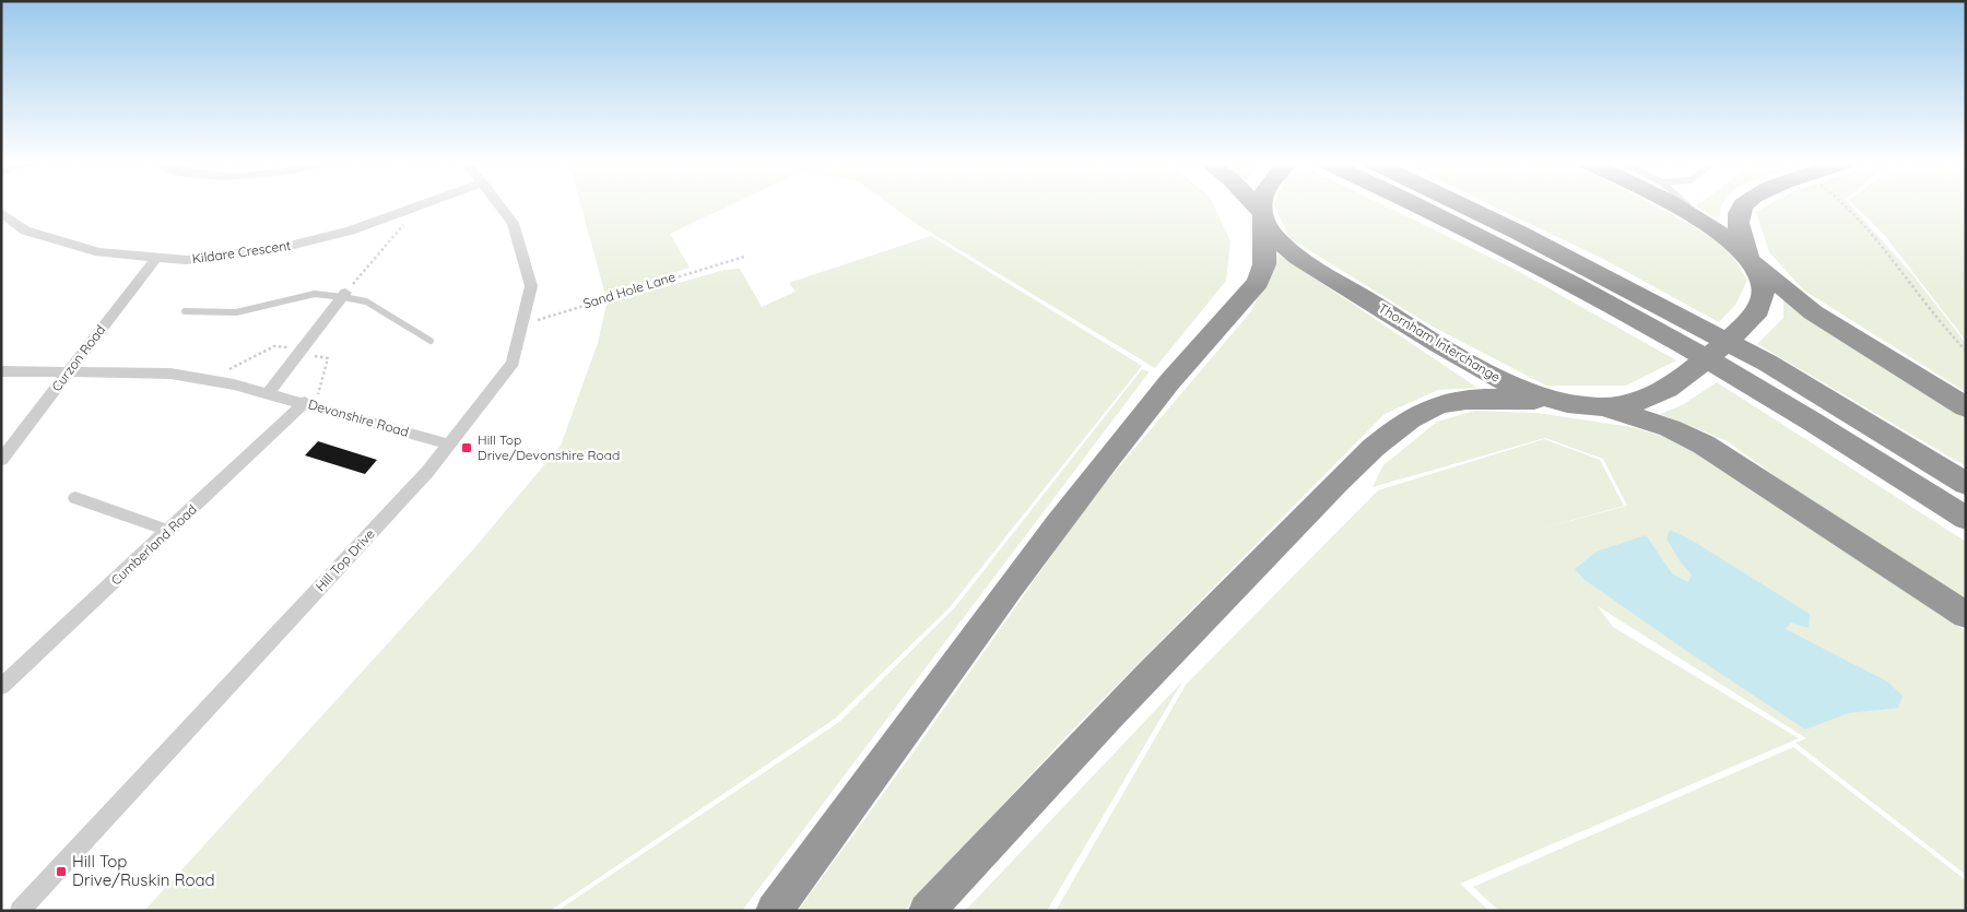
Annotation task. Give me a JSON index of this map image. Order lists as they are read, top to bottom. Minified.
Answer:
{"streets":{"highway":["Thornham Interchange"],"street":["Kildare Crescent","Curzon Road","Devonshire Road","Cumberland Road","Hill Top Drive"],"path":["Sand Hole Lane"]},"crossings":[["Kildare Crescent","Curzon Road"],["Sand Hole Lane","Hill Top Drive"],["Curzon Road","Devonshire Road"],["Devonshire Road","Cumberland Road"],["Devonshire Road","Hill Top Drive"]],"places":{"transit":["Hill Top Drive/Devonshire Road","Hill Top Drive/Ruskin Road"]}}
